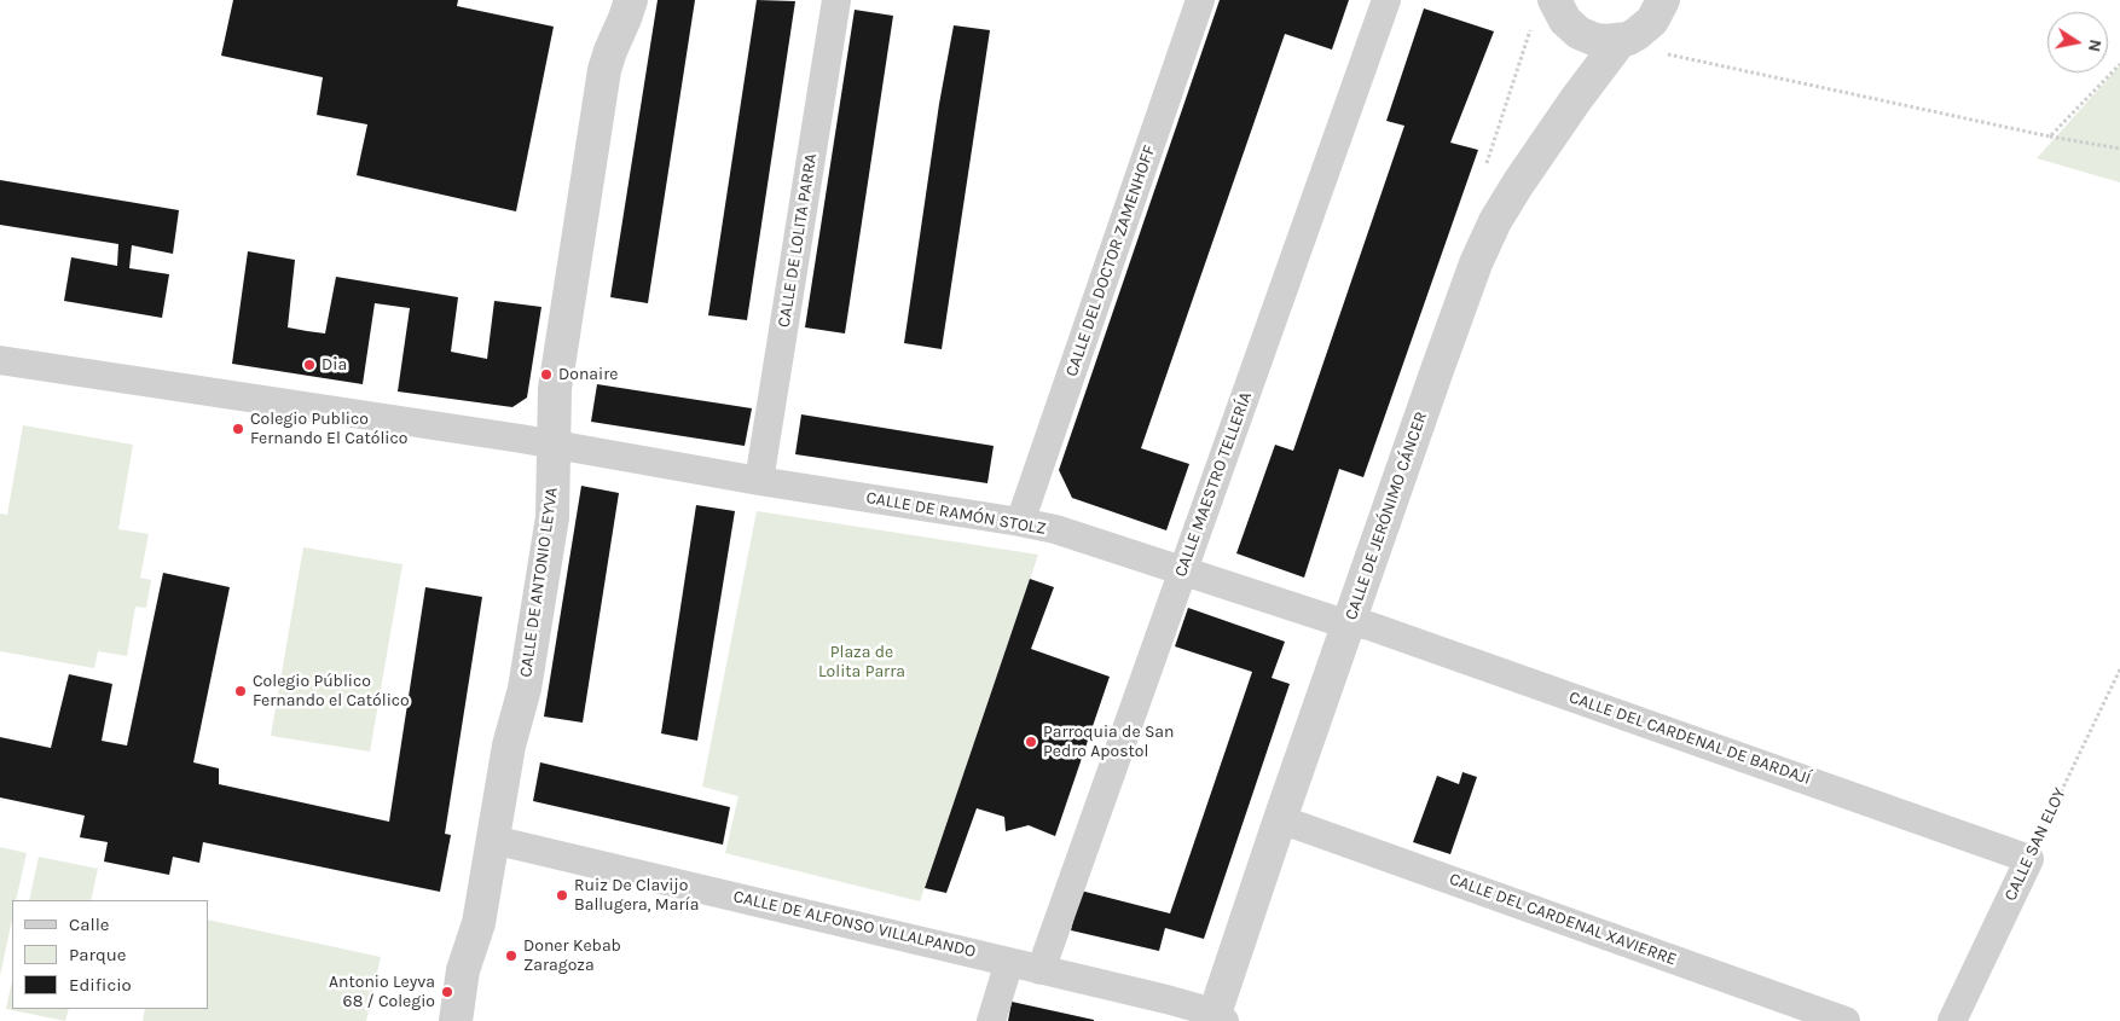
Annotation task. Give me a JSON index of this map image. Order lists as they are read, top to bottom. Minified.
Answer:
{"streets":{"street":["CALLE DE LOLITA PARRA","CALLE DEL DOCTOR ZAMENHOFF","CALLE MAESTRO TELLERÍA","CALLE DE RAMÓN STOLZ","CALLE DE JERÓNIMO CÁNCER","CALLE DE ANTONIO LEYVA","CALLE DEL CARDENAL DE BARDAJÍ","CALLE SAN ELOY","CALLE DEL CARDENAL XAVIERRE","CALLE DE ALFONSO VILLALPANDO"]},"crossings":[["CALLE DE LOLITA PARRA","CALLE DE RAMÓN STOLZ"],["CALLE DEL DOCTOR ZAMENHOFF","CALLE DE RAMÓN STOLZ"],["CALLE MAESTRO TELLERÍA","CALLE DE RAMÓN STOLZ"],["CALLE MAESTRO TELLERÍA","CALLE DE ALFONSO VILLALPANDO"],["CALLE DE RAMÓN STOLZ","CALLE DE JERÓNIMO CÁNCER"],["CALLE DE RAMÓN STOLZ","CALLE DE ANTONIO LEYVA"],["CALLE DE RAMÓN STOLZ","CALLE DEL CARDENAL DE BARDAJÍ"],["CALLE DE JERÓNIMO CÁNCER","CALLE DEL CARDENAL DE BARDAJÍ"],["CALLE DE JERÓNIMO CÁNCER","CALLE DEL CARDENAL XAVIERRE"],["CALLE DE JERÓNIMO CÁNCER","CALLE DE ALFONSO VILLALPANDO"],["CALLE DE ANTONIO LEYVA","CALLE DE ALFONSO VILLALPANDO"],["CALLE DEL CARDENAL DE BARDAJÍ","CALLE SAN ELOY"]],"parks":["Plaza de Lolita Parra"],"places":["Dia","Donaire","Colegio Publico Fernando El Católico","Colegio Público Fernando el Católico","Parroquia de San Pedro Apostol","Ruiz De Clavijo Ballugera, María","Doner Kebab Zaragoza","Antonio Leyva 68 / Colegio"],"legend":["Calle","Parque","Edificio"],"north":"right"}
